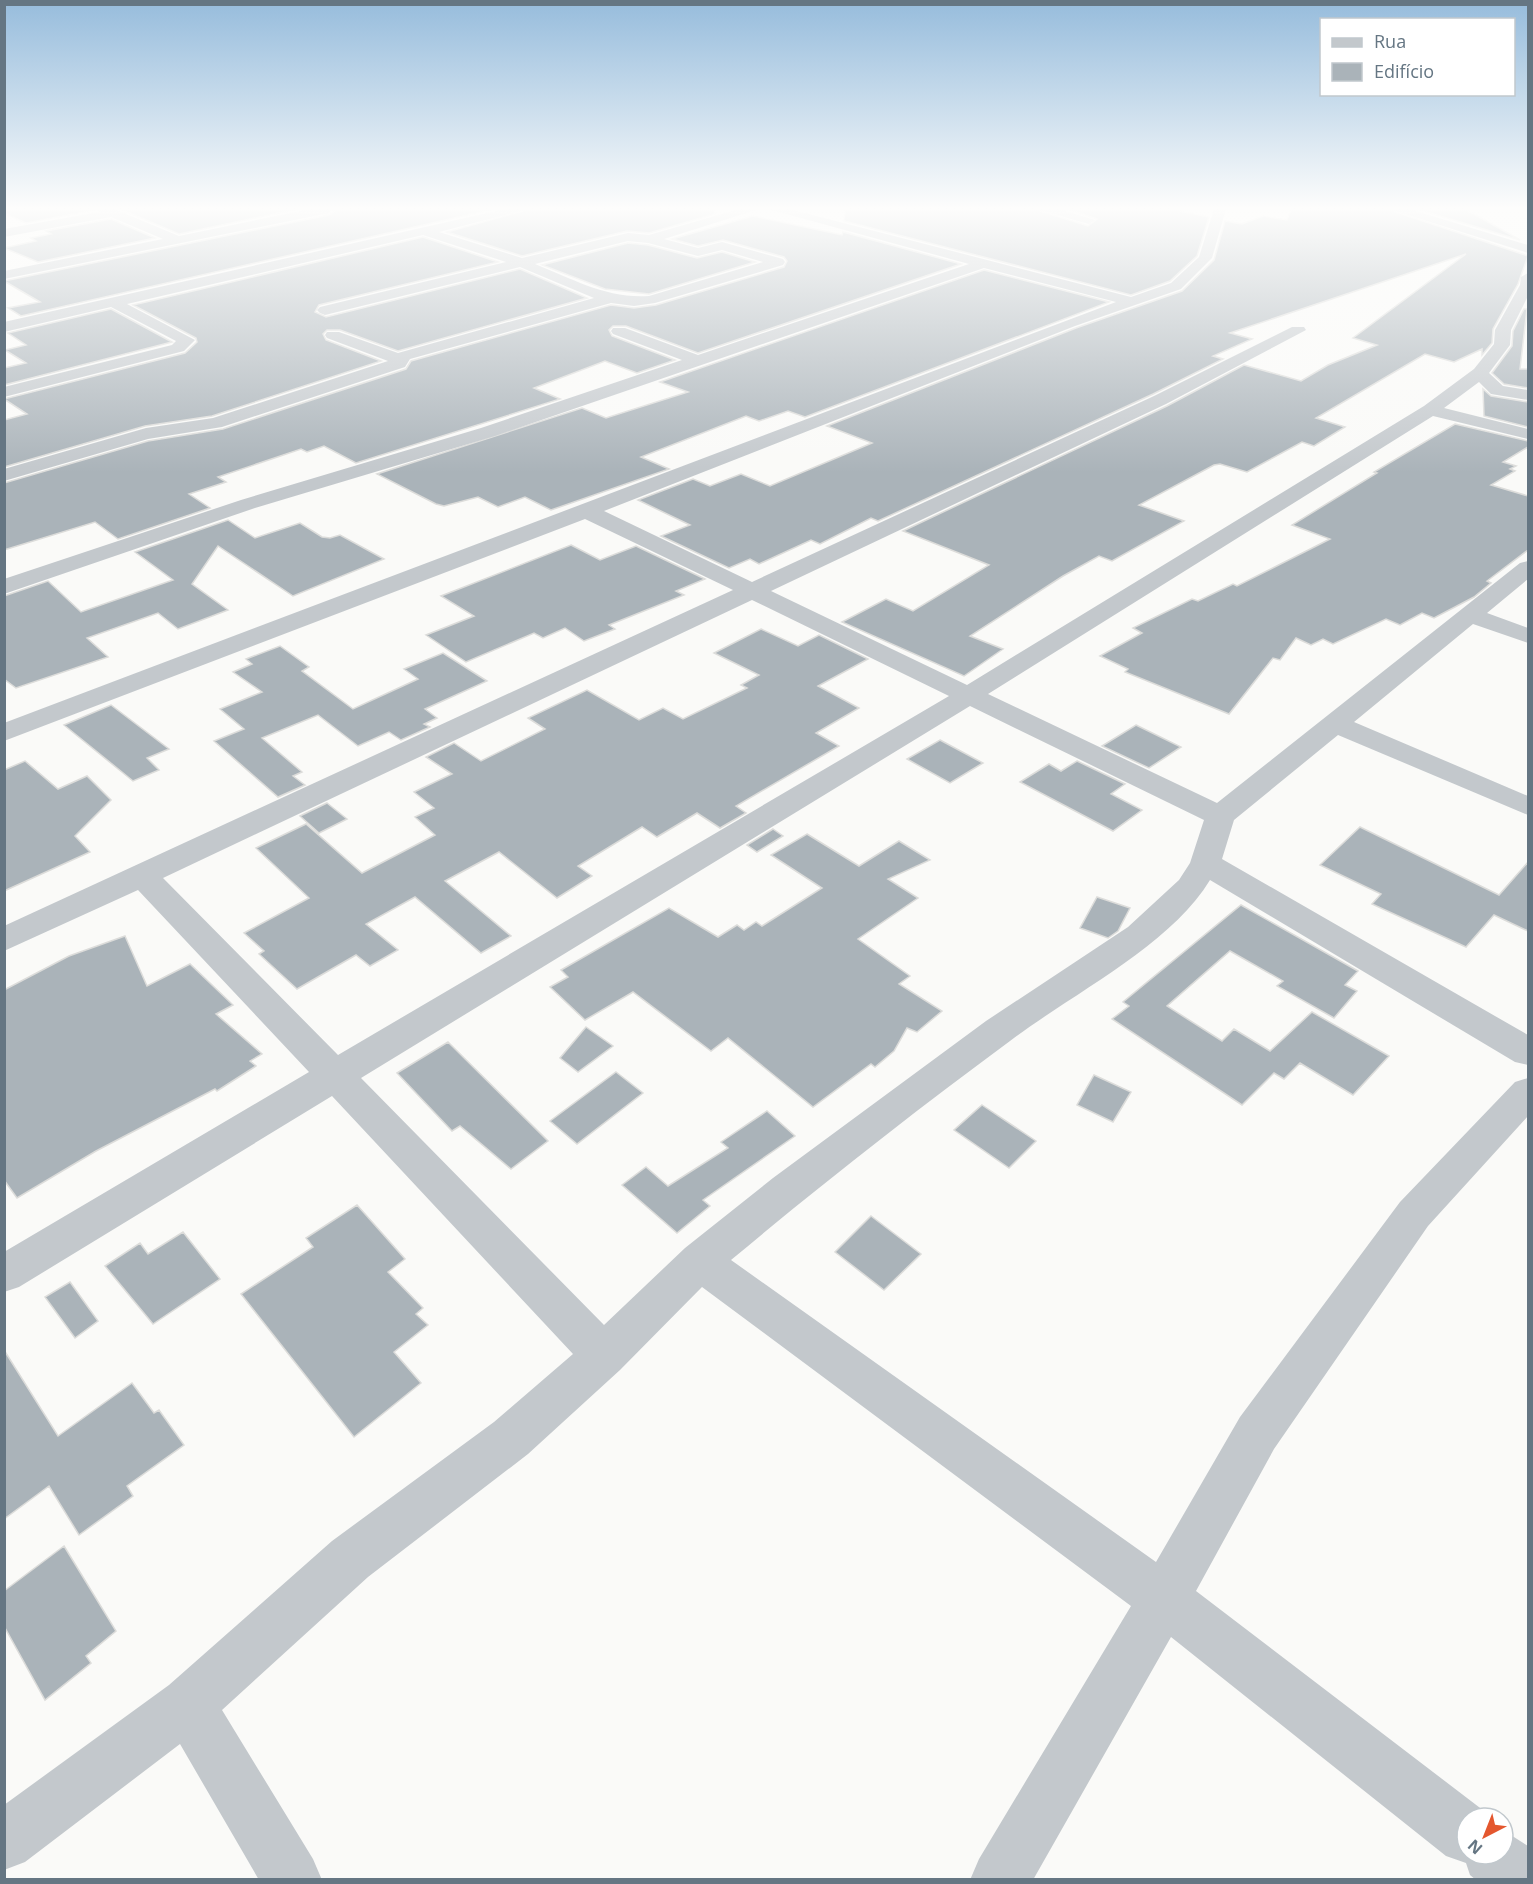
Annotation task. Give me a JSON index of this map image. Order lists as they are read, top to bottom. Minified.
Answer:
{"legend":["Rua","Edifício"],"north":"bottom left"}
